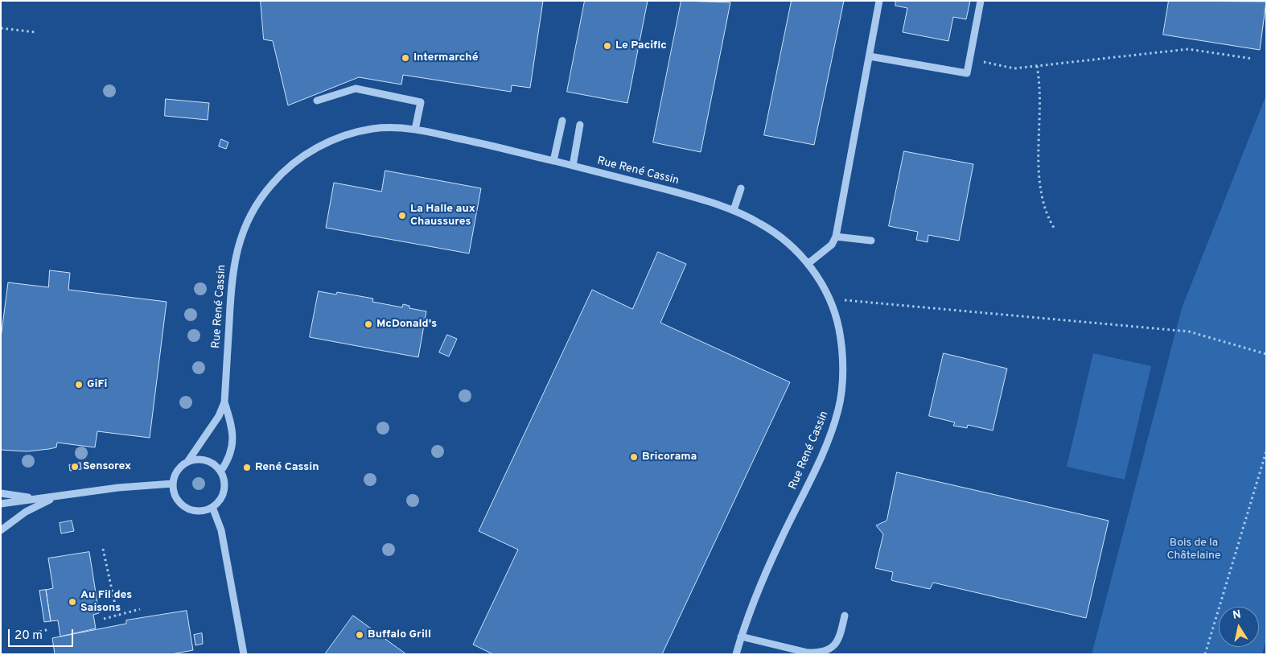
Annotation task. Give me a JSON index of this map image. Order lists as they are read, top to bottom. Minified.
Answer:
{"streets":{"street":["Rue René Cassin"]},"parks":["Bois de la Châtelaine"],"places":["Le Pacific","Intermarché","La Halle aux Chaussures","McDonald's","GiFi","Bricorama","Sensorex","René Cassin","Au Fil des Saisons","Buffalo Grill"],"scale_bar":"20 m","north":"top"}
